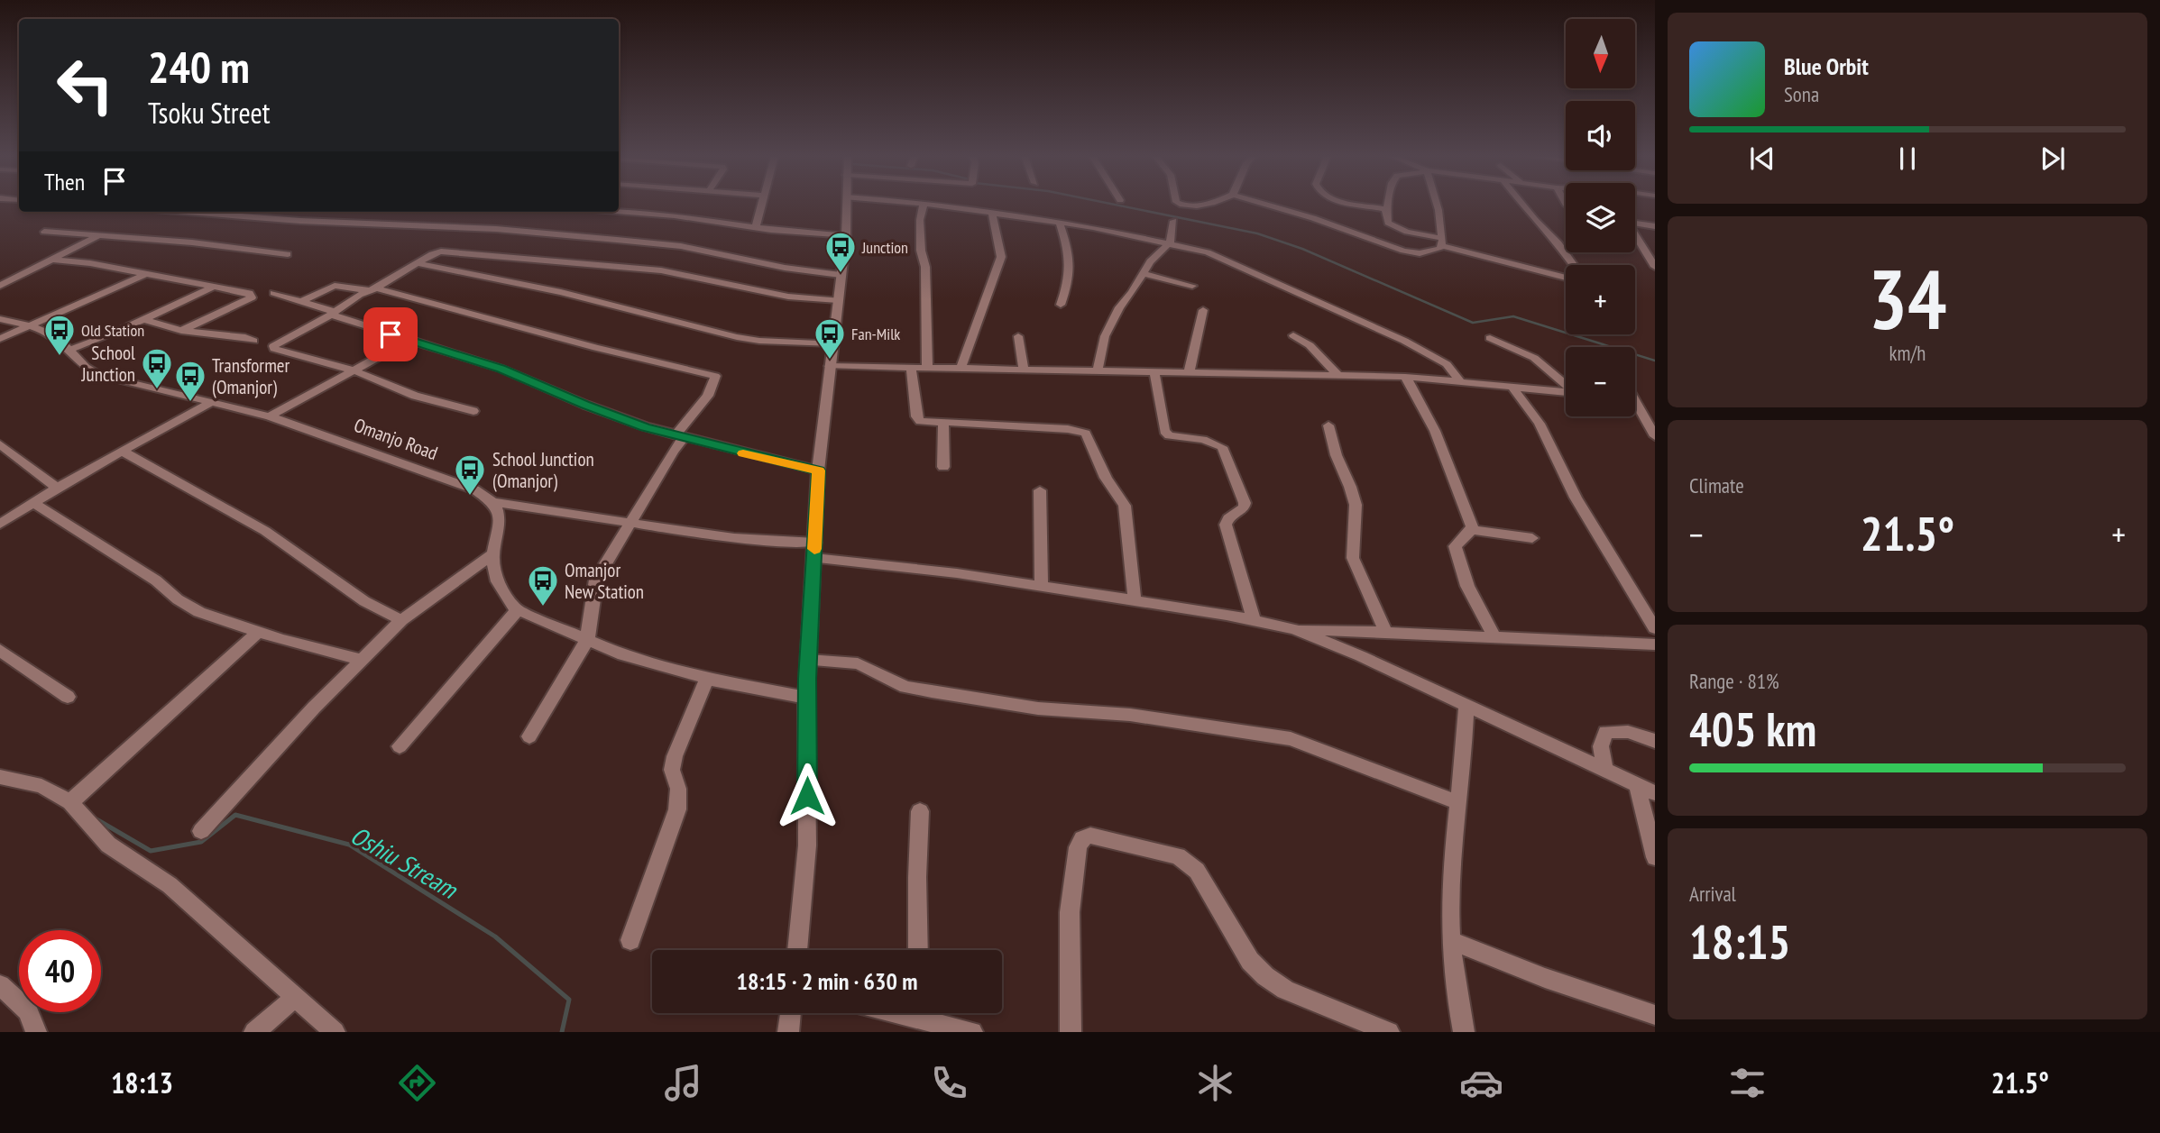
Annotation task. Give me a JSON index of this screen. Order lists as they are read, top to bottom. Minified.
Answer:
{"streets":{"street":["Omanjo Road"]},"water":["Oshiu Stream"],"places":{"bus stop":["Junction","Old Station","Fan-Milk","School Junction","Transformer (Omanjor)","School Junction (Omanjor)","Omanjor New Station"]},"north":"bottom","page":{"map_buttons":["+","−"],"turn":["240 m","Tsoku Street"],"song":["Blue Orbit","Sona"],"then":"Then","tile":[["34","km/h"],"Climate",["Range · 81%","405 km"],["Arrival","18:15"]],"heat":["−","21.5°","+"],"limit":"40","trip":"18:15 · 2 min · 630 m","tabs":["18:13","21.5°"]}}
